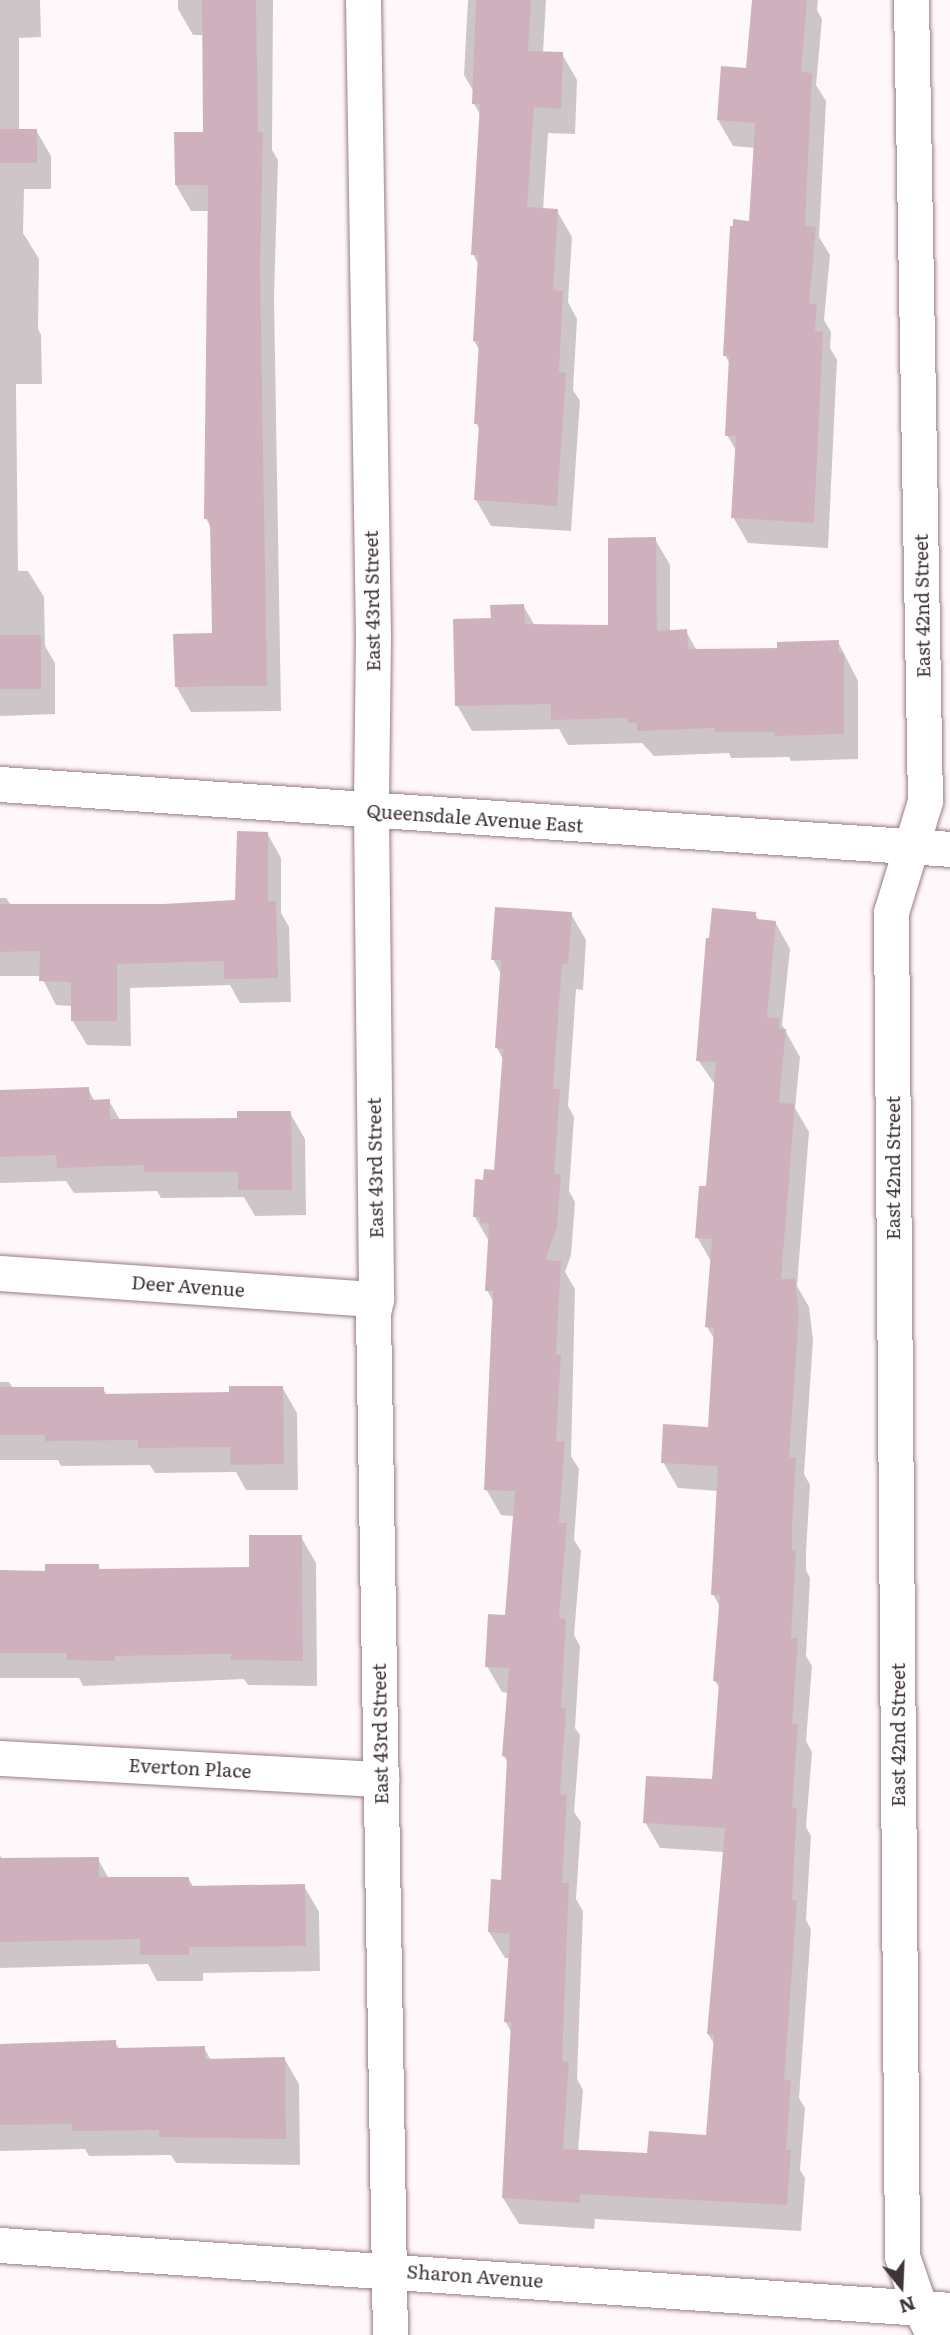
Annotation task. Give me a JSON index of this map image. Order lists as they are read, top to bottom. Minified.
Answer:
{"streets":{"street":["East 43rd Street","East 42nd Street","Queensdale Avenue East","Deer Avenue","Everton Place","Sharon Avenue"]},"crossings":[["East 43rd Street","Queensdale Avenue East"],["East 43rd Street","Deer Avenue"],["East 43rd Street","Everton Place"],["East 43rd Street","Sharon Avenue"],["East 42nd Street","Queensdale Avenue East"],["East 42nd Street","Sharon Avenue"]],"north":"bottom"}
